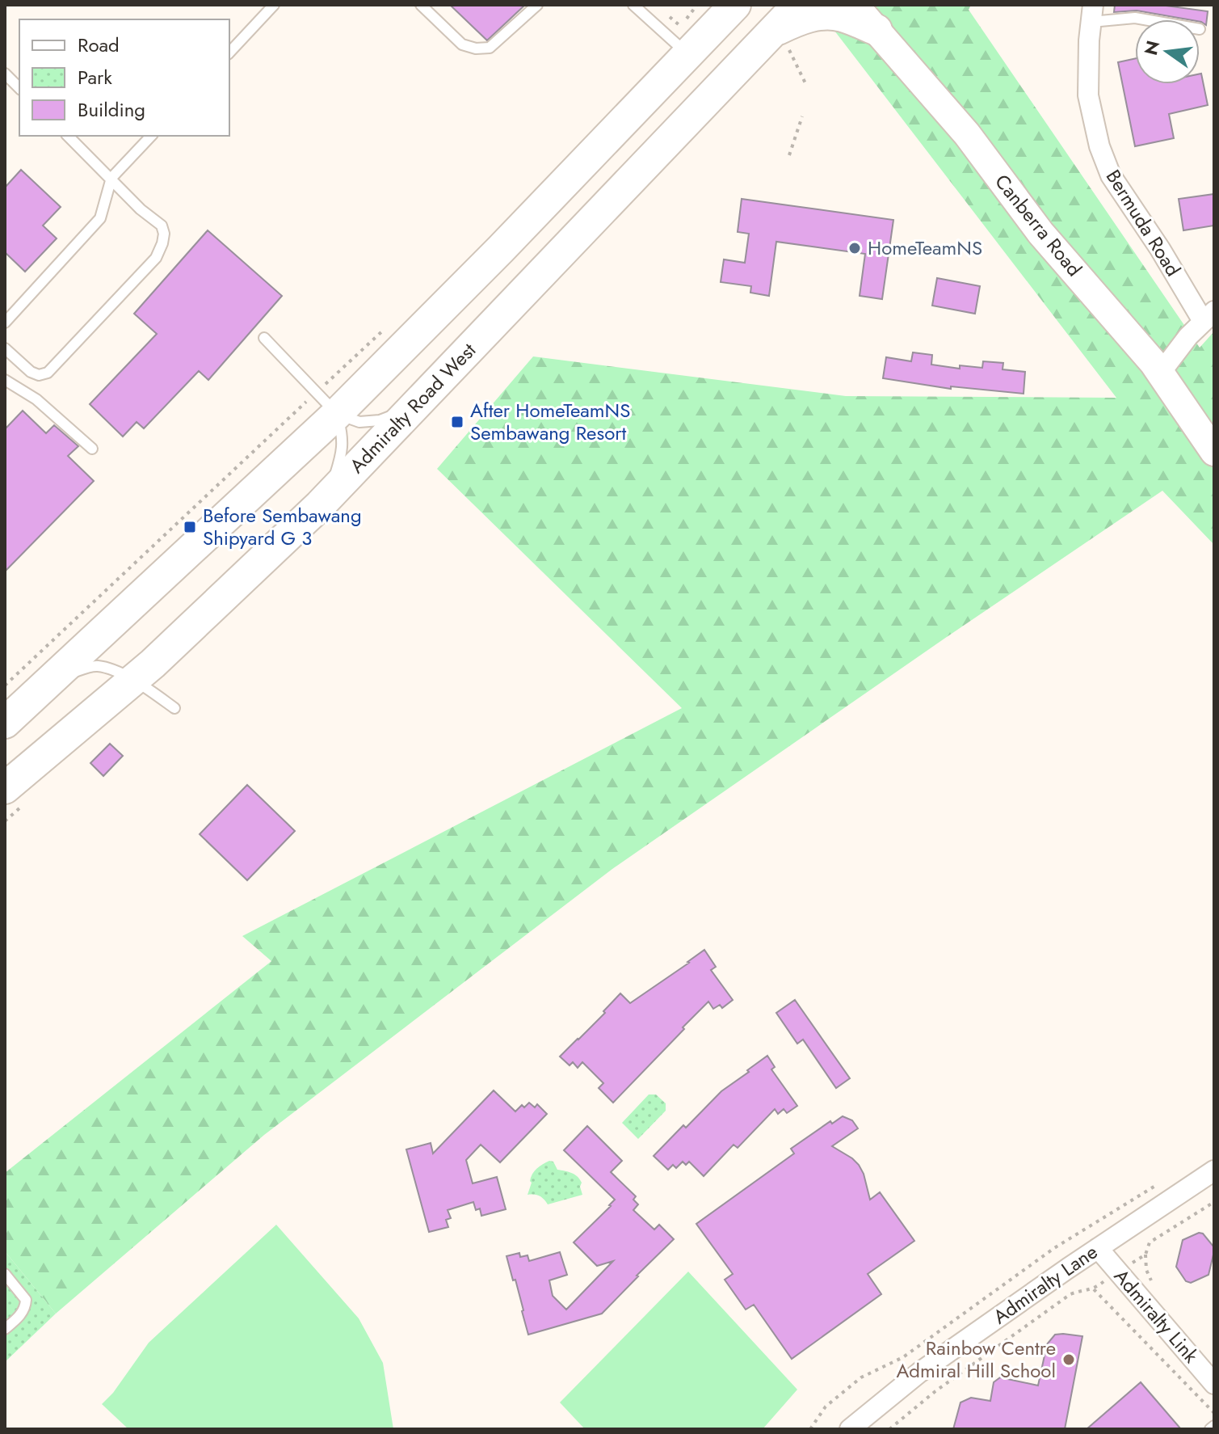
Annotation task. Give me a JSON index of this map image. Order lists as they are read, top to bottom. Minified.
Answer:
{"streets":{"main road":["Canberra Road","Admiralty Road West"],"street":["Bermuda Road","Admiralty Lane","Admiralty Link"]},"crossings":[["Admiralty Lane","Admiralty Link"]],"places":{"other":["HomeTeamNS","Rainbow Centre Admiral Hill School"],"transit":["After HomeTeamNS Sembawang Resort","Before Sembawang Shipyard G 3"]},"legend":["Road","Park","Building"],"north":"left"}
